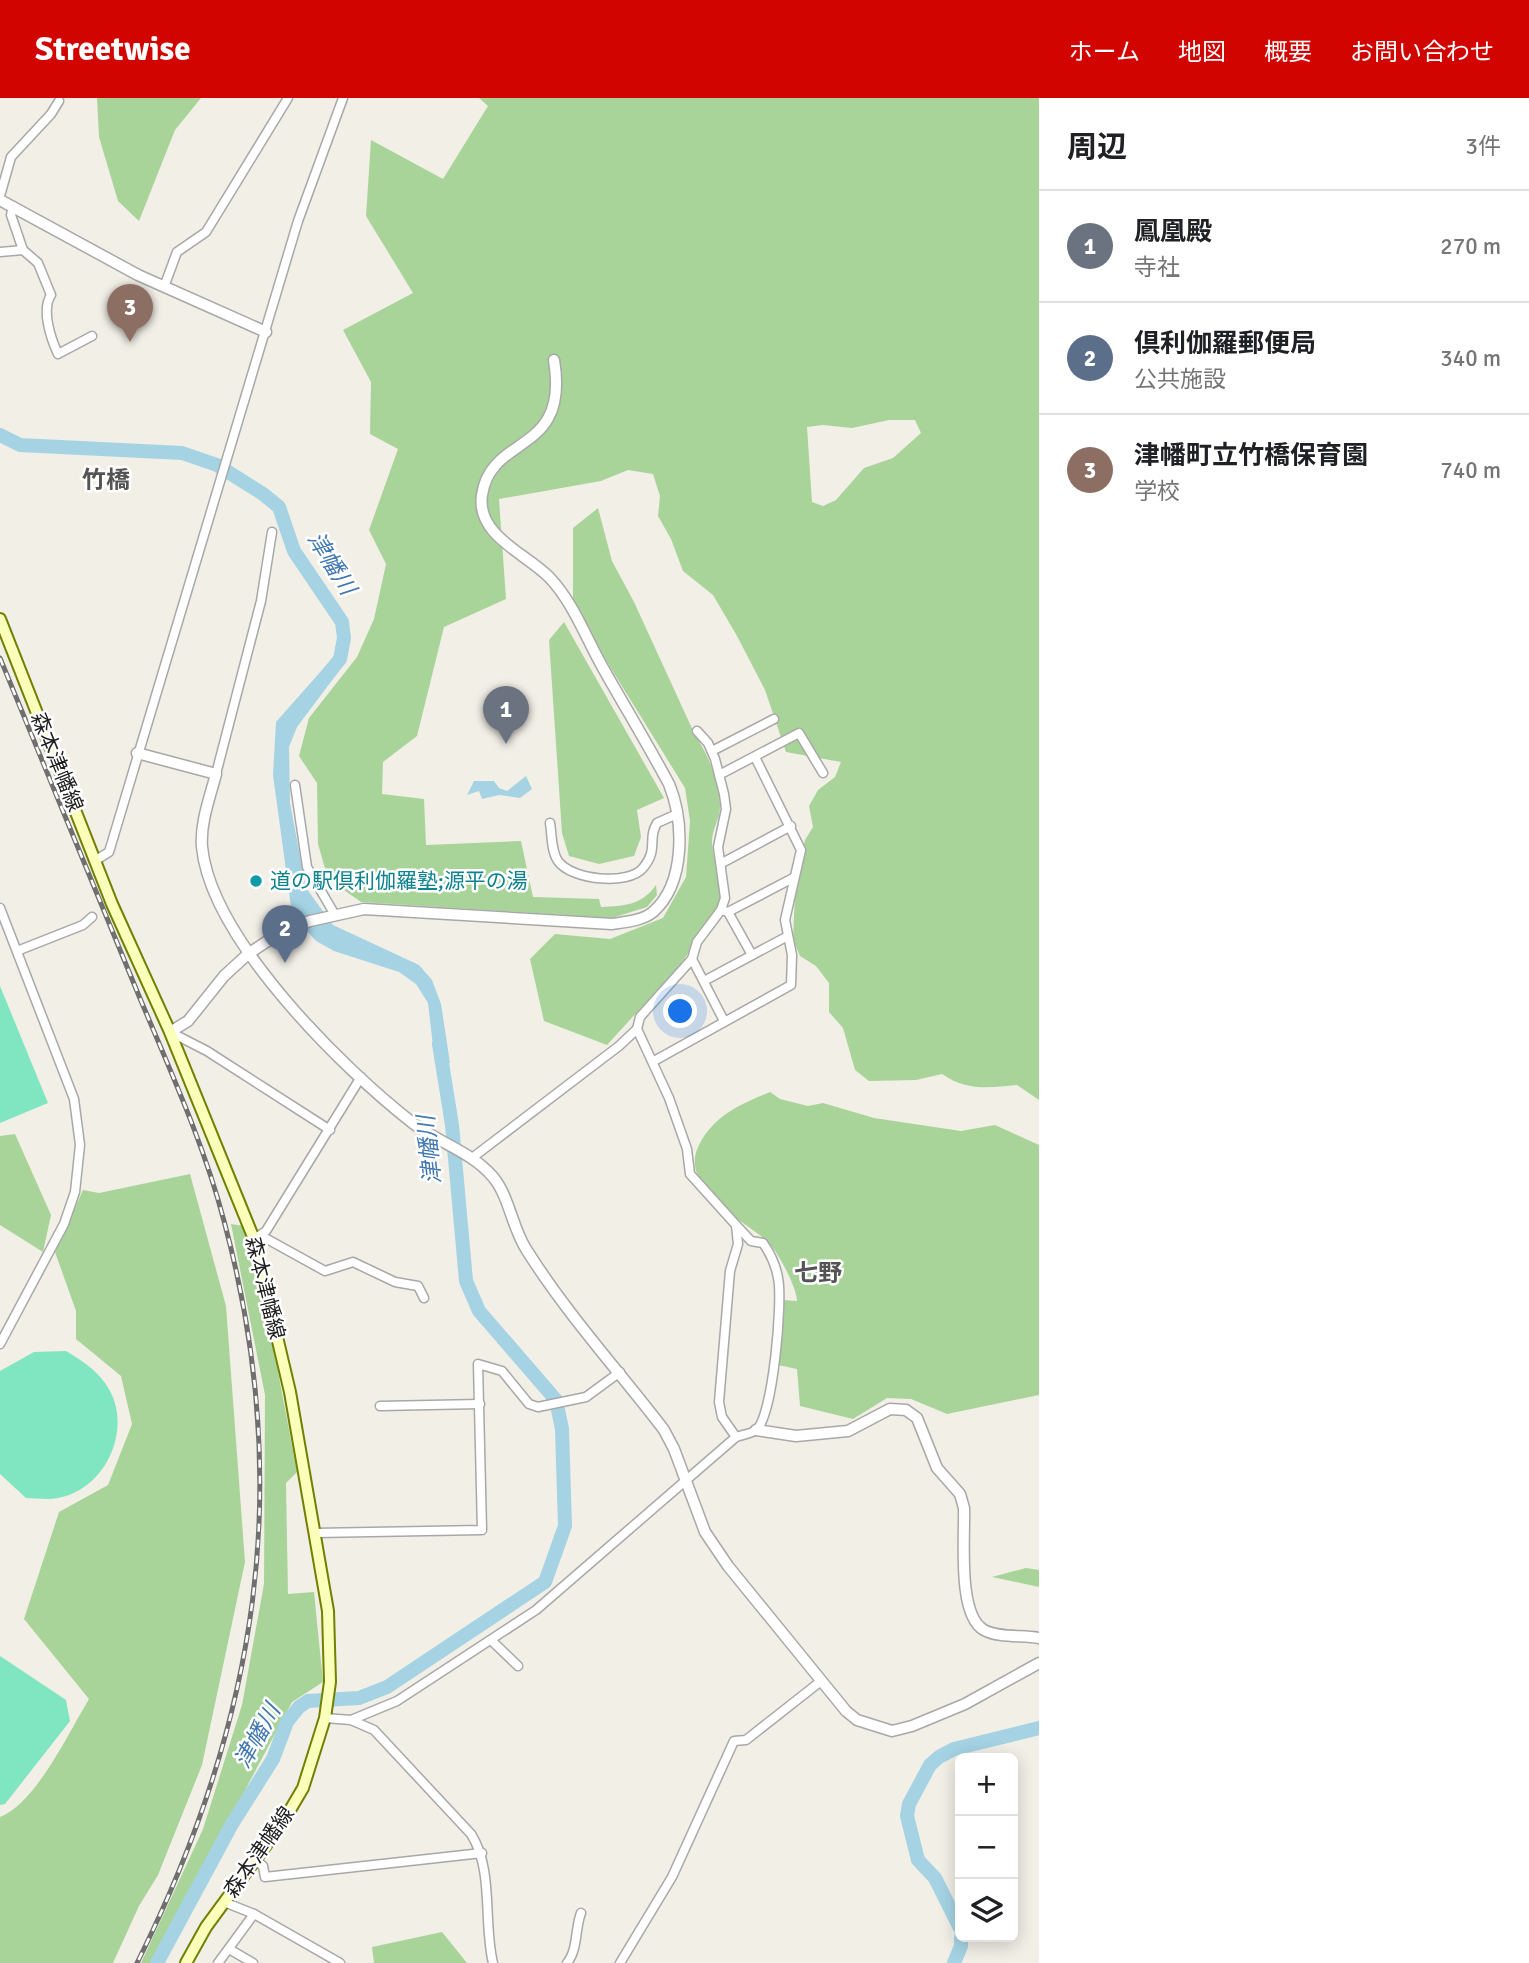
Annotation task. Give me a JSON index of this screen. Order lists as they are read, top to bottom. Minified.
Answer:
{"streets":{"main road":["森本津幡線"]},"districts":["竹橋","七野"],"water":["津幡川"],"places":["道の駅倶利伽羅塾;源平の湯"],"page":{"header":"Streetwise","nav":["ホーム","地図","概要","お問い合わせ"],"heading":["周辺","3件"],"list":[{"mark":"1","name":"鳳凰殿","note":"寺社","value":"270 m"},{"mark":"2","name":"倶利伽羅郵便局","note":"公共施設","value":"340 m"},{"mark":"3","name":"津幡町立竹橋保育園","note":"学校","value":"740 m"}],"pins":["3","1","2"],"map_buttons":["+","−"]}}
